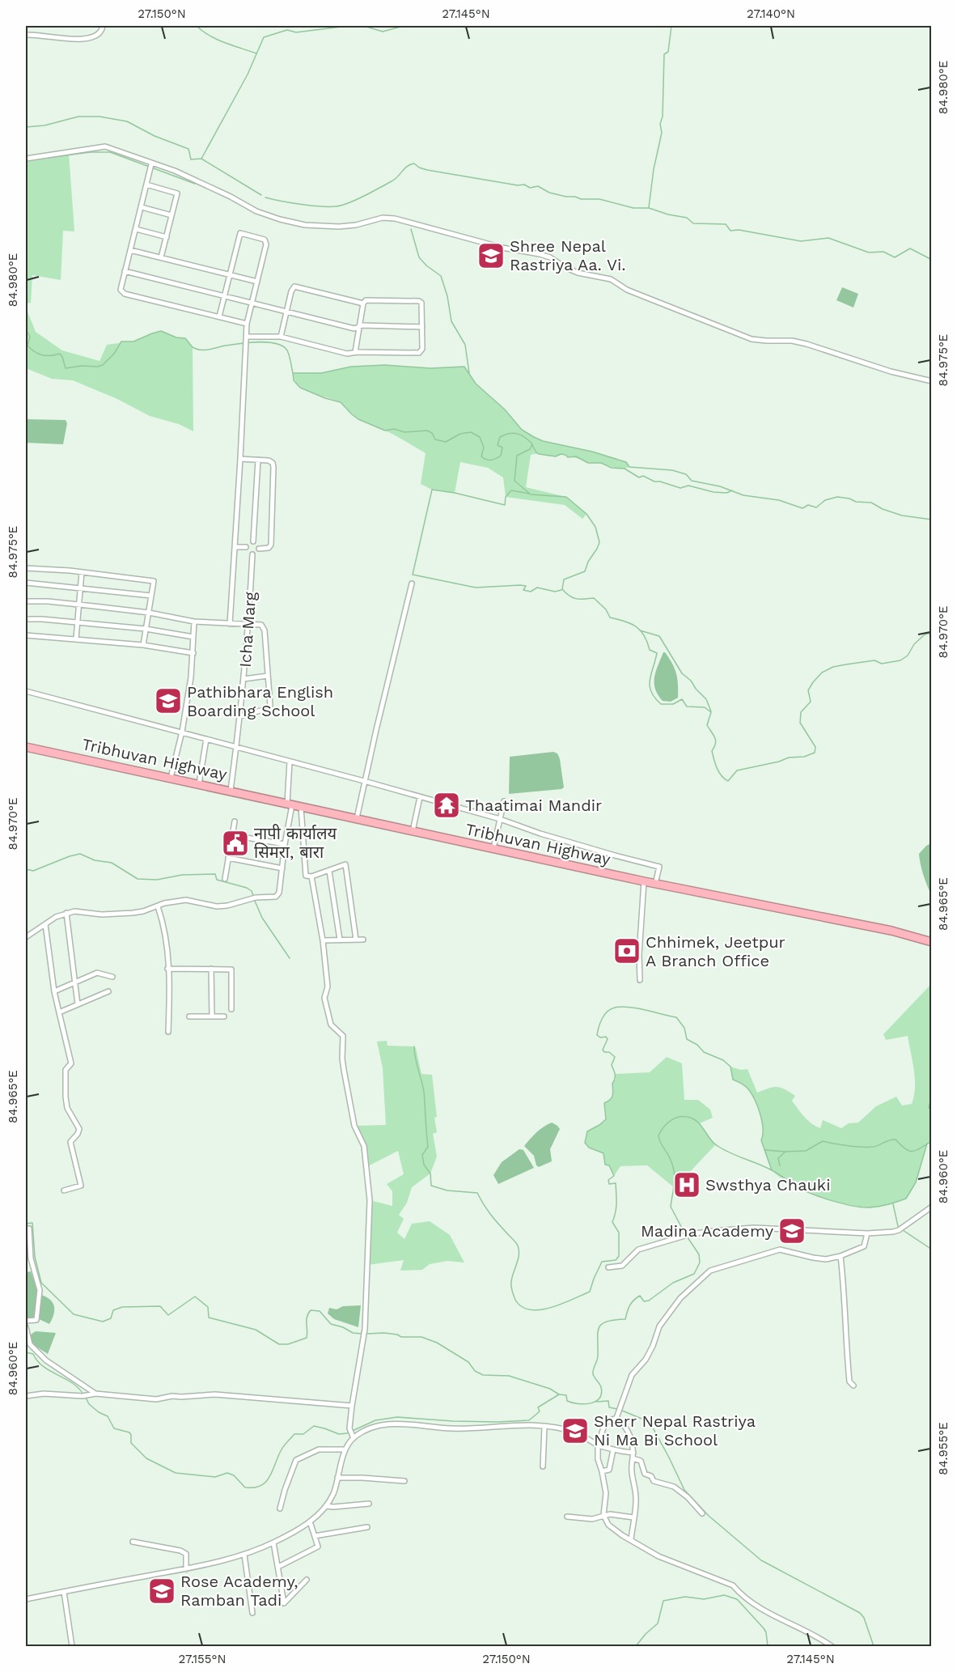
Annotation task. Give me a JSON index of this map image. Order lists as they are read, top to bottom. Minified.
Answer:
{"streets":{"highway":["Tribhuvan Highway"],"street":["Icha Marg"]},"crossings":[["Icha Marg","Tribhuvan Highway"]],"places":{"school or university":["Shree Nepal Rastriya Aa. Vi.","Pathibhara English Boarding School","Madina Academy","Sherr Nepal Rastriya Ni Ma Bi School","Rose Academy, Ramban Tadi"],"temple":["Thaatimai Mandir"],"public building":["नापी कार्यालय सिमरा, बारा"],"bank":["Chhimek, Jeetpur A Branch Office"],"hospital":["Swsthya Chauki"]},"coordinates":["27.150°N","27.145°N","27.140°N","84.980°E","84.975°E","84.970°E","84.965°E","84.960°E","84.955°E","27.155°N"]}
